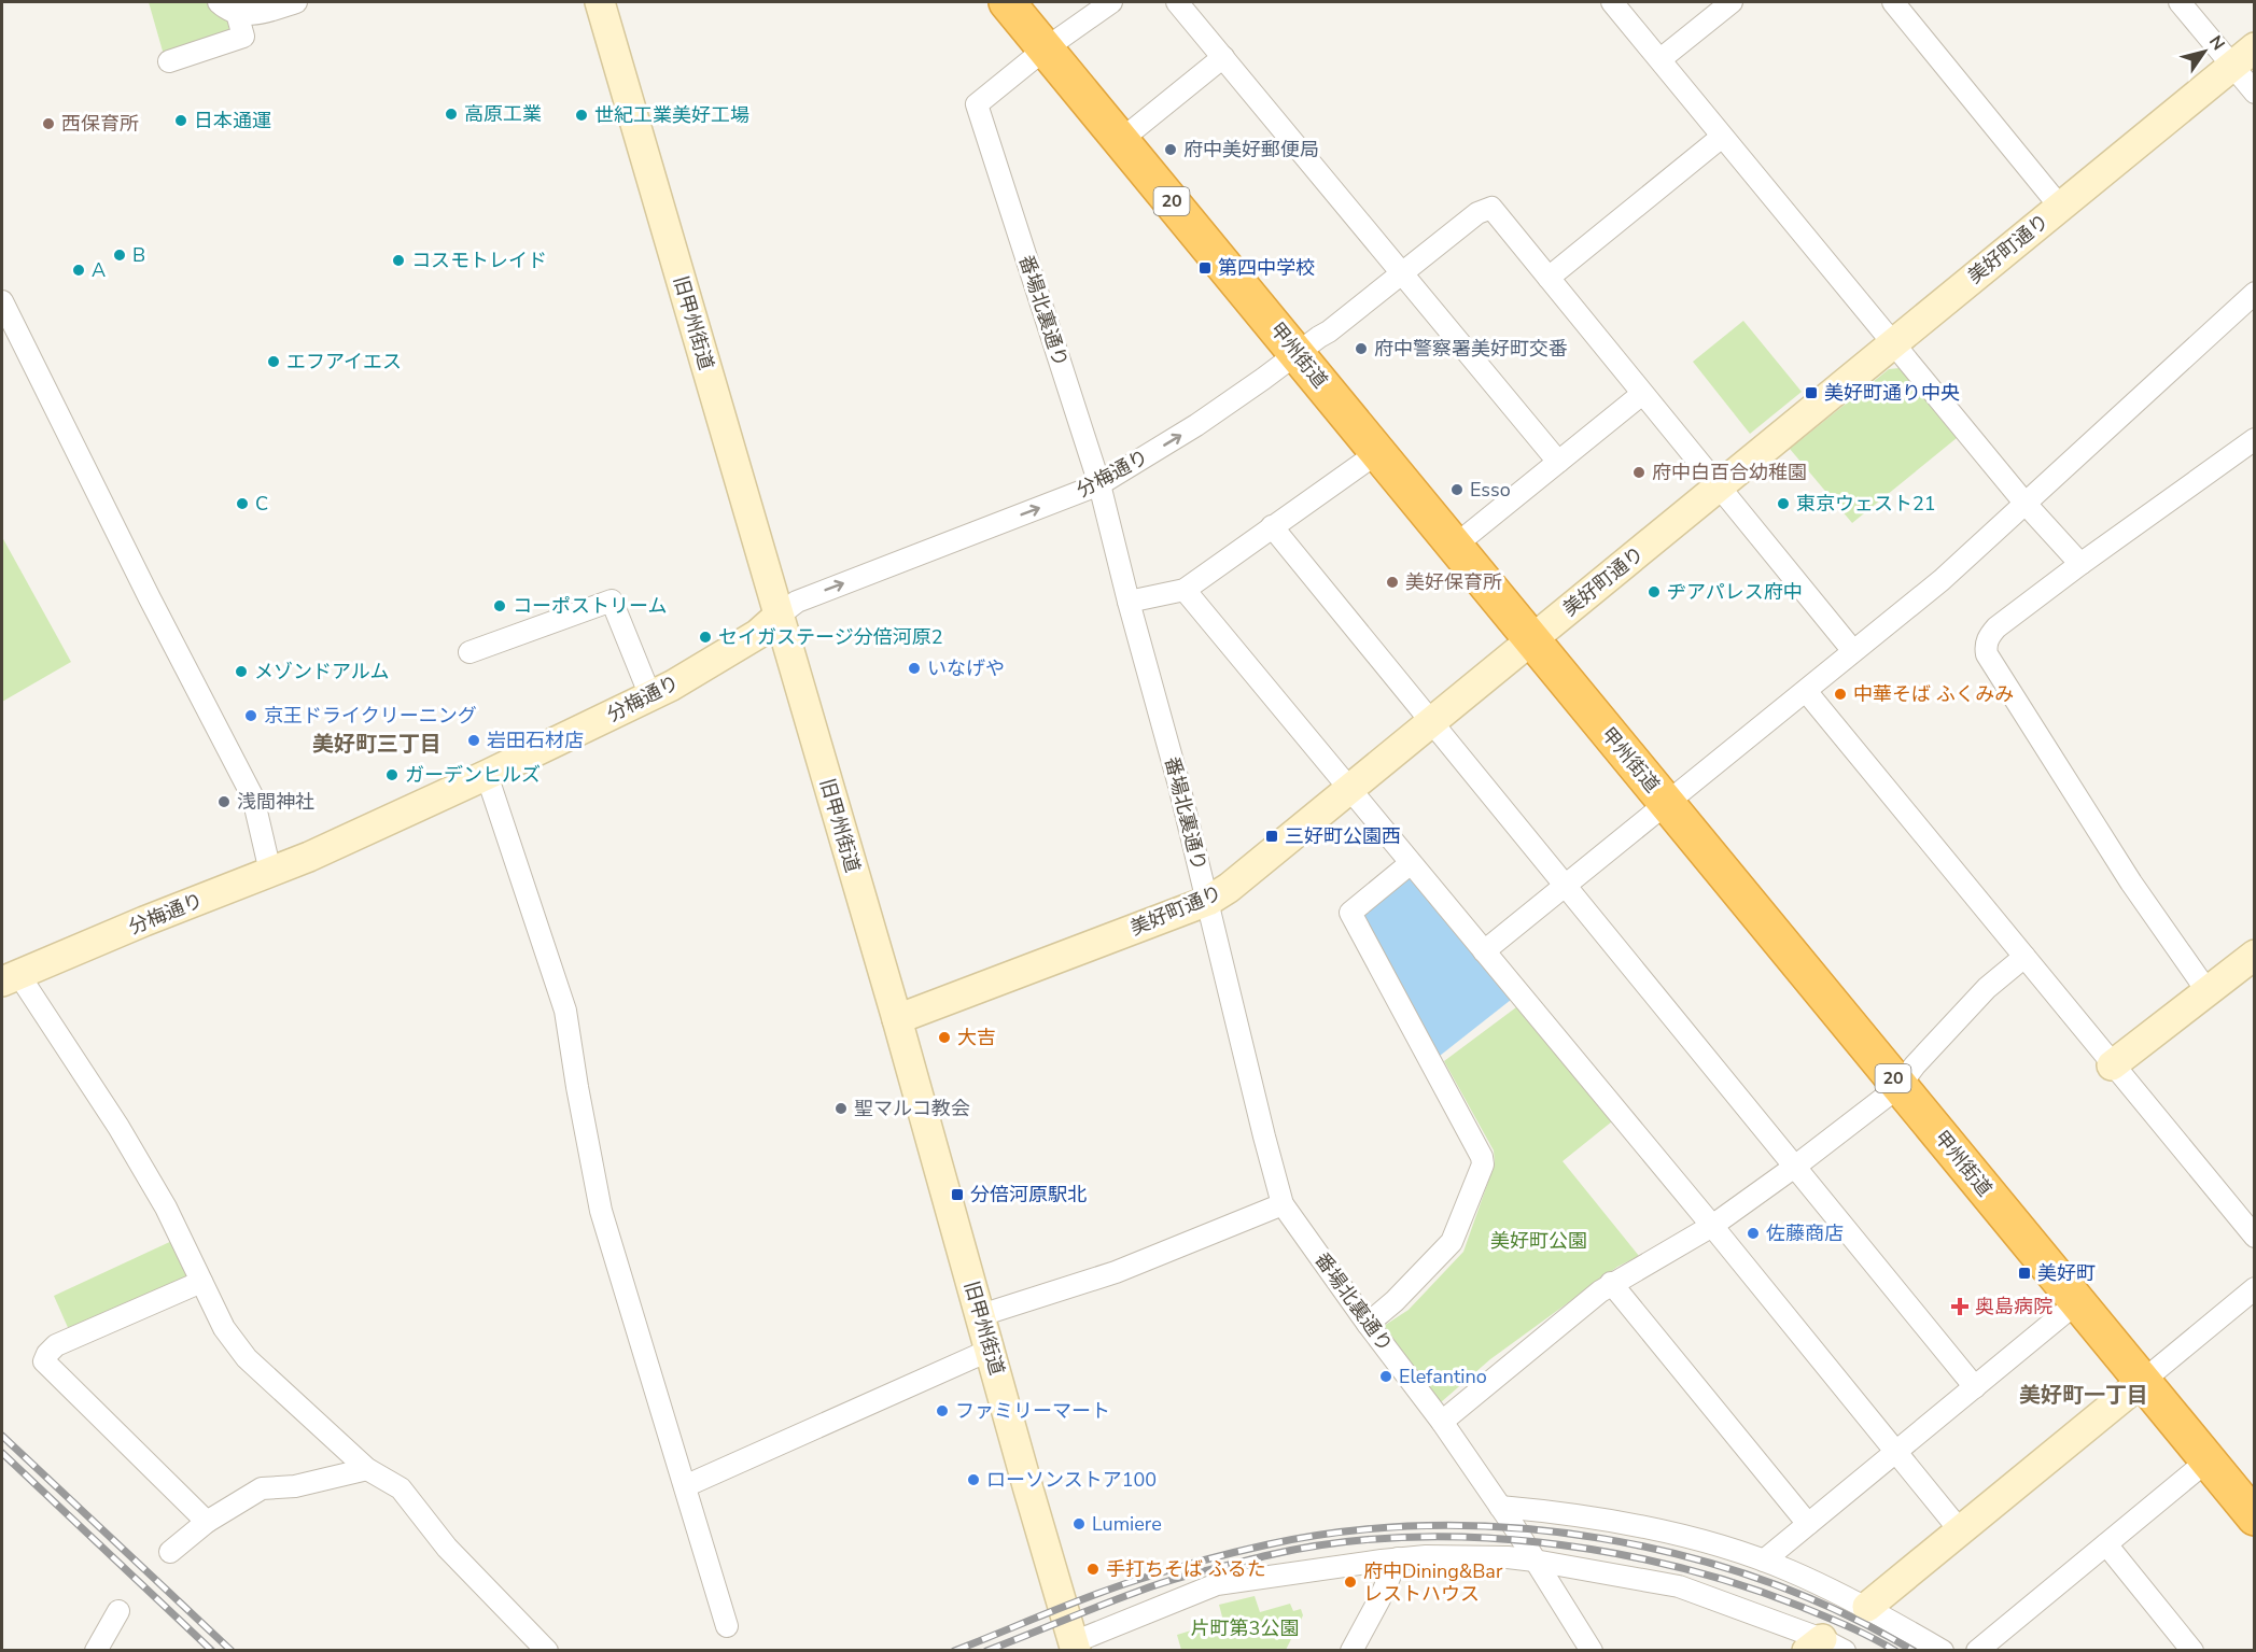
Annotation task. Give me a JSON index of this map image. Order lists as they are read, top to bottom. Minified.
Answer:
{"streets":{"highway":["20","甲州街道"],"street":["美好町通り","番場北裏通り","旧甲州街道","分梅通り"]},"crossings":[["美好町通り","番場北裏通り"],["美好町通り","旧甲州街道"],["美好町通り","甲州街道"],["番場北裏通り","甲州街道"],["番場北裏通り","分梅通り"],["旧甲州街道","分梅通り"],["甲州街道","分梅通り"]],"districts":["美好町三丁目","美好町一丁目"],"parks":["美好町公園","片町第3公園"],"places":{"other":["高原工業","世紀工業美好工場","日本通運","西保育所","府中美好郵便局","B","コスモトレイド","A","府中警察署美好町交番","エフアイエス","府中白百合幼稚園","Esso","C","東京ウェスト21","美好保育所","ヂアパレス府中","コーポストリーム","セイガステージ分倍河原2","いなげや","メゾンドアルム","中華そば ふくみみ","京王ドライクリーニング","岩田石材店","ガーデンヒルズ","浅間神社","大吉","聖マルコ教会","佐藤商店","Elefantino","ファミリーマート","ローソンストア100","Lumiere","手打ちそば ふるた","府中Dining&Bar レストハウス"],"transit":["第四中学校","美好町通り中央","三好町公園西","分倍河原駅北","美好町"],"health":["奥島病院"]},"north":"top right"}
